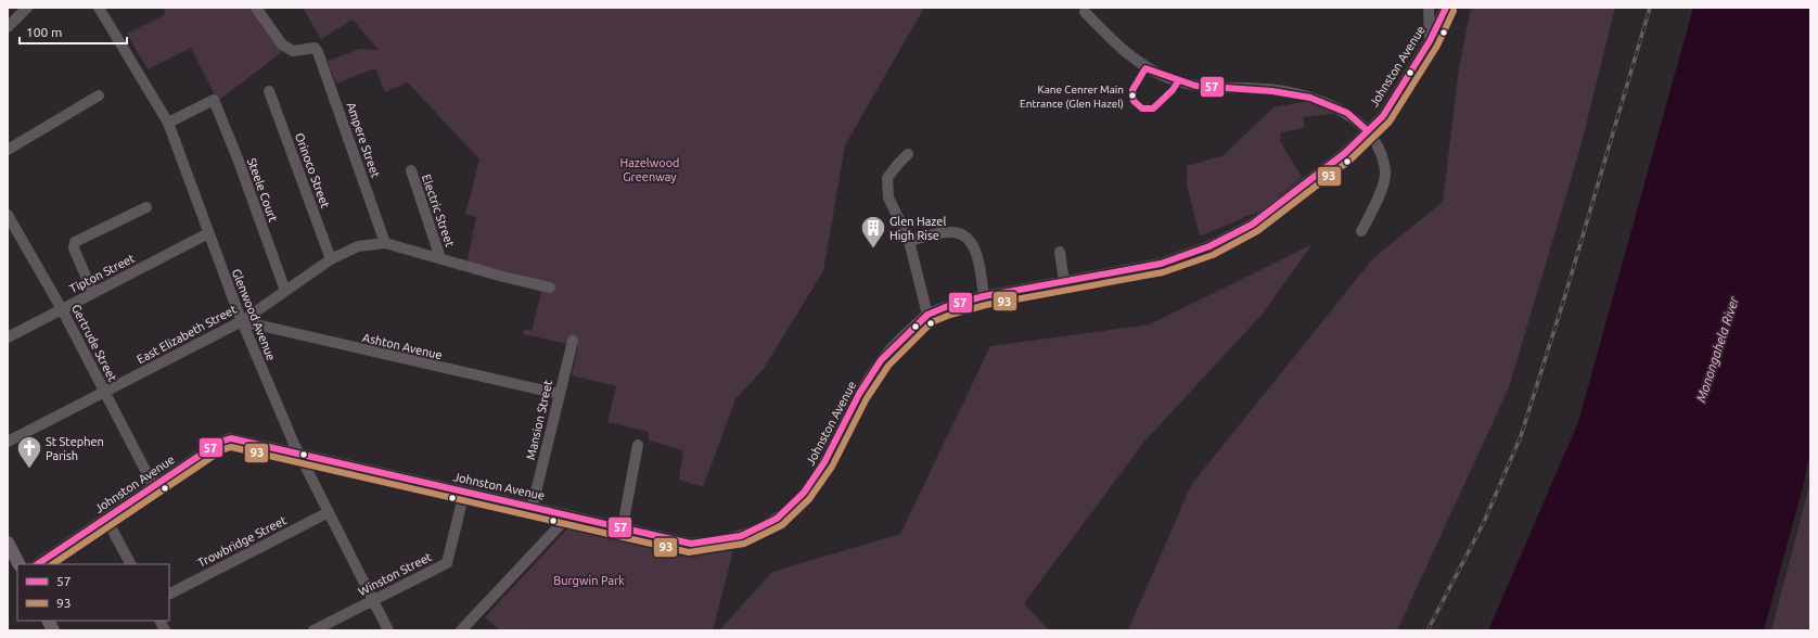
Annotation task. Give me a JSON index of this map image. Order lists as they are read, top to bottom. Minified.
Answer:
{"streets":{"street":["Johnston Avenue","Ampere Street","Orinoco Street","Steele Court","Electric Street","Tipton Street","Glenwood Avenue","East Elizabeth Street","Gertrude Street","Ashton Avenue","Mansion Street","Trowbridge Street","Winston Street"]},"crossings":[["Johnston Avenue","Glenwood Avenue"],["Johnston Avenue","Gertrude Street"],["Johnston Avenue","Mansion Street"],["Johnston Avenue","Winston Street"],["Ampere Street","East Elizabeth Street"],["Orinoco Street","East Elizabeth Street"],["Steele Court","Glenwood Avenue"],["Steele Court","East Elizabeth Street"],["Electric Street","East Elizabeth Street"],["Tipton Street","Glenwood Avenue"],["Tipton Street","Gertrude Street"],["Glenwood Avenue","East Elizabeth Street"],["Glenwood Avenue","Ashton Avenue"],["Glenwood Avenue","Trowbridge Street"],["Glenwood Avenue","Winston Street"],["East Elizabeth Street","Gertrude Street"],["East Elizabeth Street","Ashton Avenue"],["Ashton Avenue","Mansion Street"]],"water":["Monongahela River"],"parks":["Hazelwood Greenway","Burgwin Park"],"places":{"other":["Kane Cenrer Main Entrance (Glen Hazel)"],"building":["Glen Hazel High Rise"],"church":["St Stephen Parish"]},"lines":["transit line 57","transit line 93"],"legend":["57","93"],"scale_bar":"100 m"}
